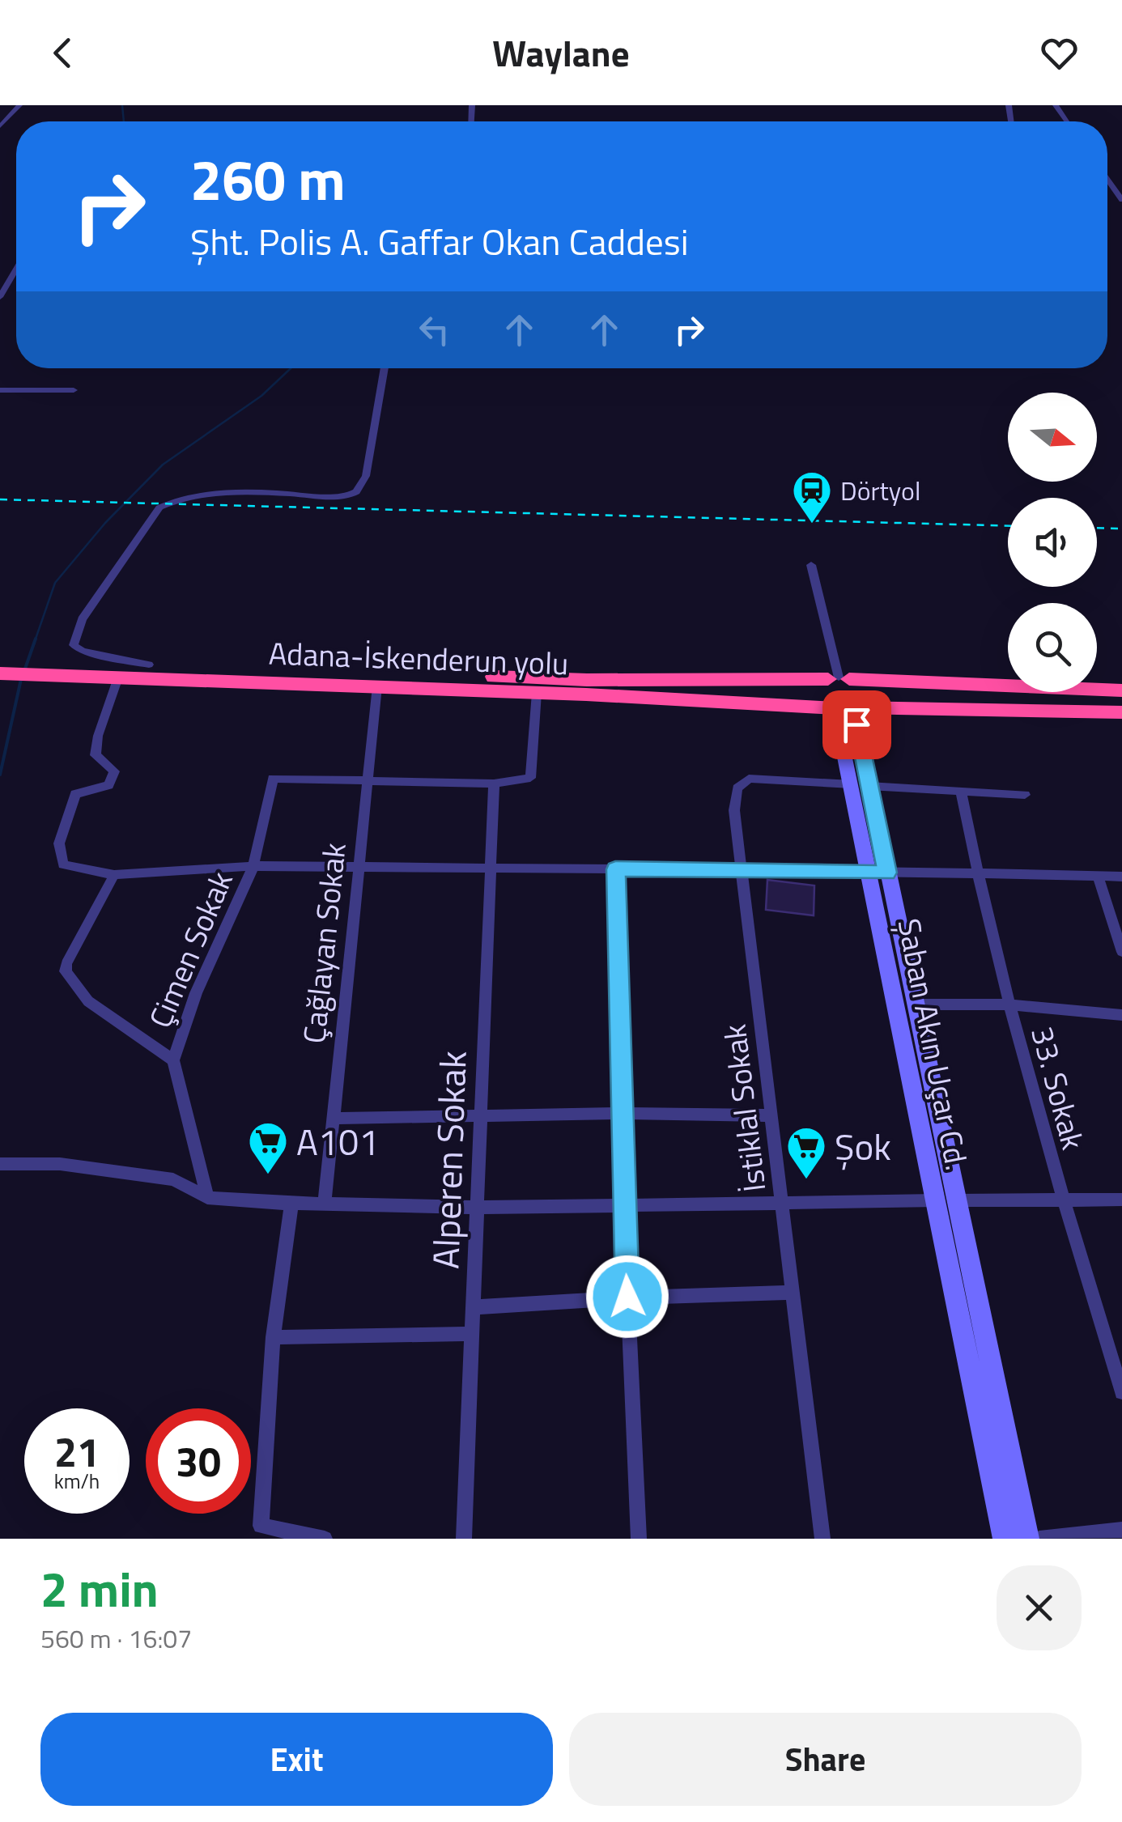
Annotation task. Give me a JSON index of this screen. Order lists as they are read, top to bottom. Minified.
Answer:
{"streets":{"highway":["Adana-İskenderun yolu"],"main road":["Şaban Akın Uçar Cd."],"street":["Çağlayan Sokak","Çimen Sokak","33. Sokak","İstiklal Sokak","Alperen Sokak"]},"crossings":[["Adana-İskenderun yolu","Çağlayan Sokak"],["Çağlayan Sokak","Çimen Sokak"],["33. Sokak","İstiklal Sokak"]],"places":{"station":["Dörtyol"],"supermarket":["A101","Şok"]},"north":"right","page":{"header":"Waylane","turn":["260 m","Şht. Polis A. Gaffar Okan Caddesi"],"speed":"21 km/h","limit":"30","heading":["2 min","560 m · 16:07"],"buttons":["Exit","Share"]}}
